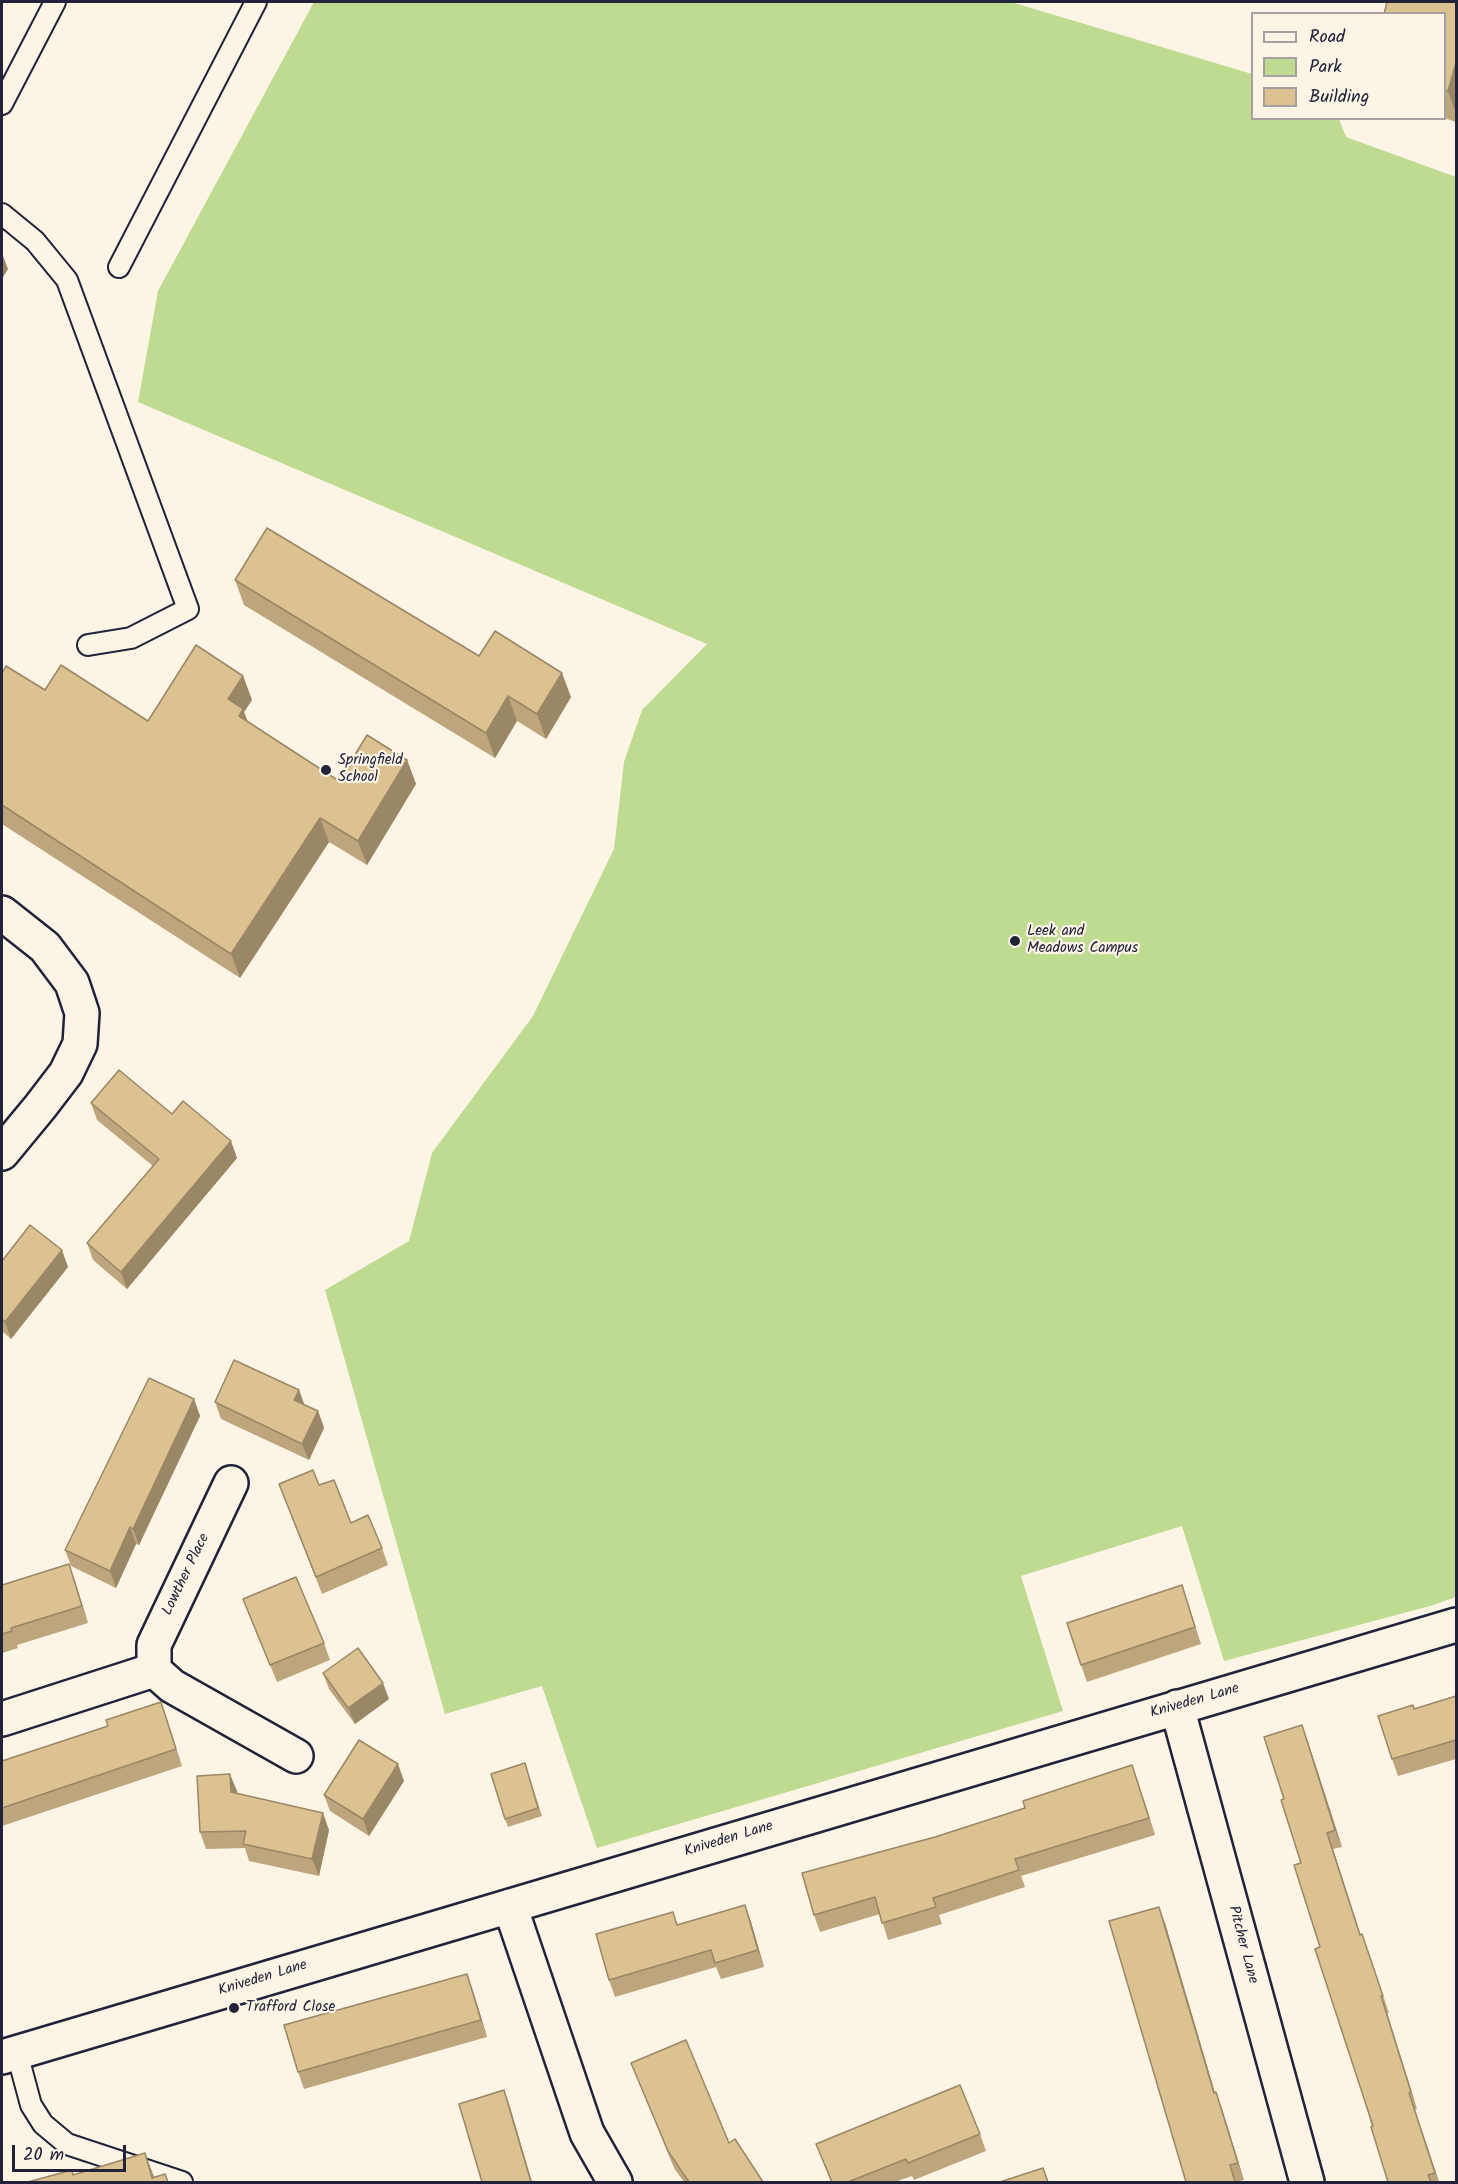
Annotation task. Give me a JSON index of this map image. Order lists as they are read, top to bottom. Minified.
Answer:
{"streets":{"street":["Lowther Place","Kniveden Lane","Pitcher Lane"]},"crossings":[["Kniveden Lane","Pitcher Lane"]],"places":["Springfield School","Leek and Meadows Campus","Trafford Close"],"legend":["Road","Park","Building"],"scale_bar":"20 m"}
